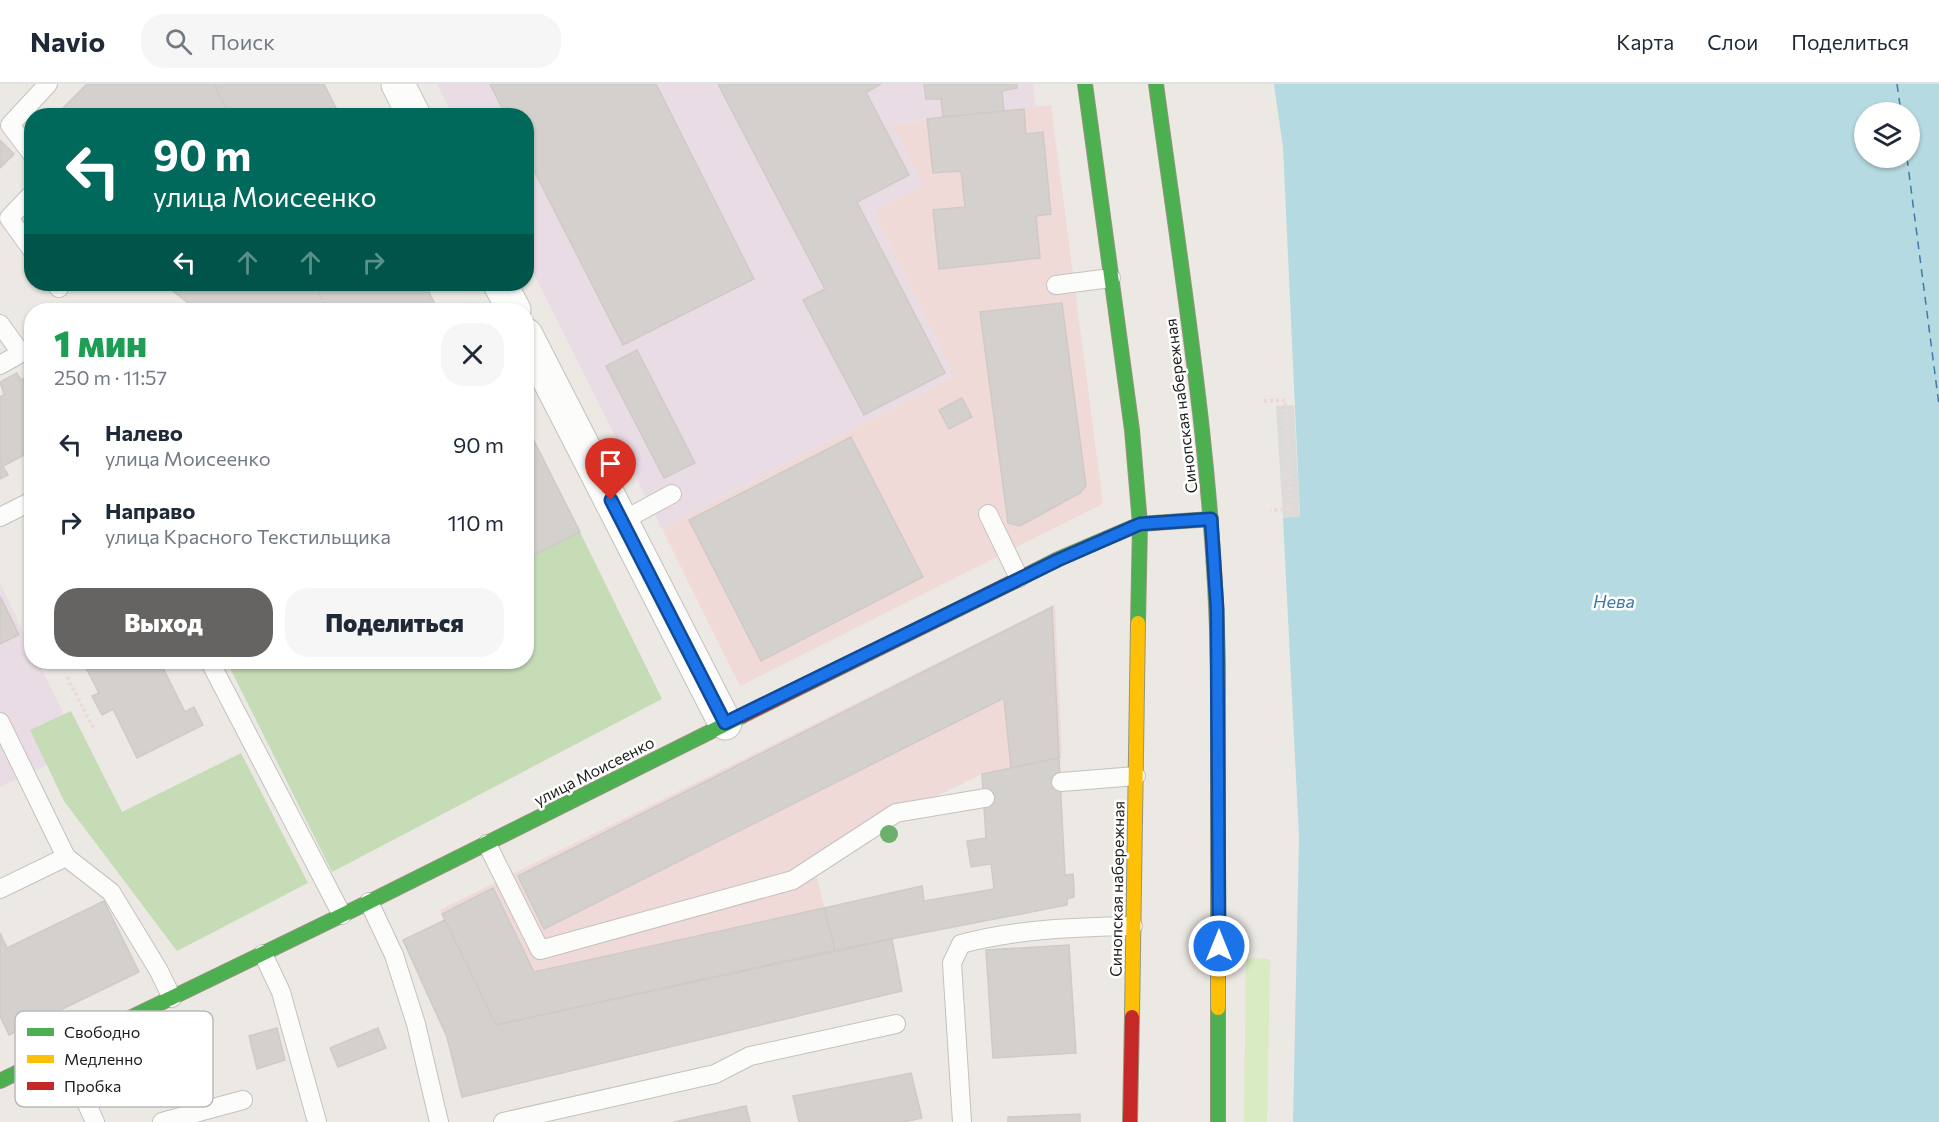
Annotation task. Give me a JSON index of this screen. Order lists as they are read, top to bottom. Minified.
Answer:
{"streets":{"main road":["Синопская набережная","улица Моисеенко"]},"crossings":[["Синопская набережная","улица Моисеенко"]],"water":["Нева"],"legend":["Свободно","Медленно","Пробка"],"page":{"header":"Navio","search":"Поиск","nav":["Карта","Слои","Поделиться"],"turn":["90 m","улица Моисеенко"],"heading":["1 мин","250 m · 11:57"],"list":[{"name":"Налево","note":"улица Моисеенко","value":"90 m"},{"name":"Направо","note":"улица Красного Текстильщика","value":"110 m"}],"buttons":["Выход","Поделиться"]}}
